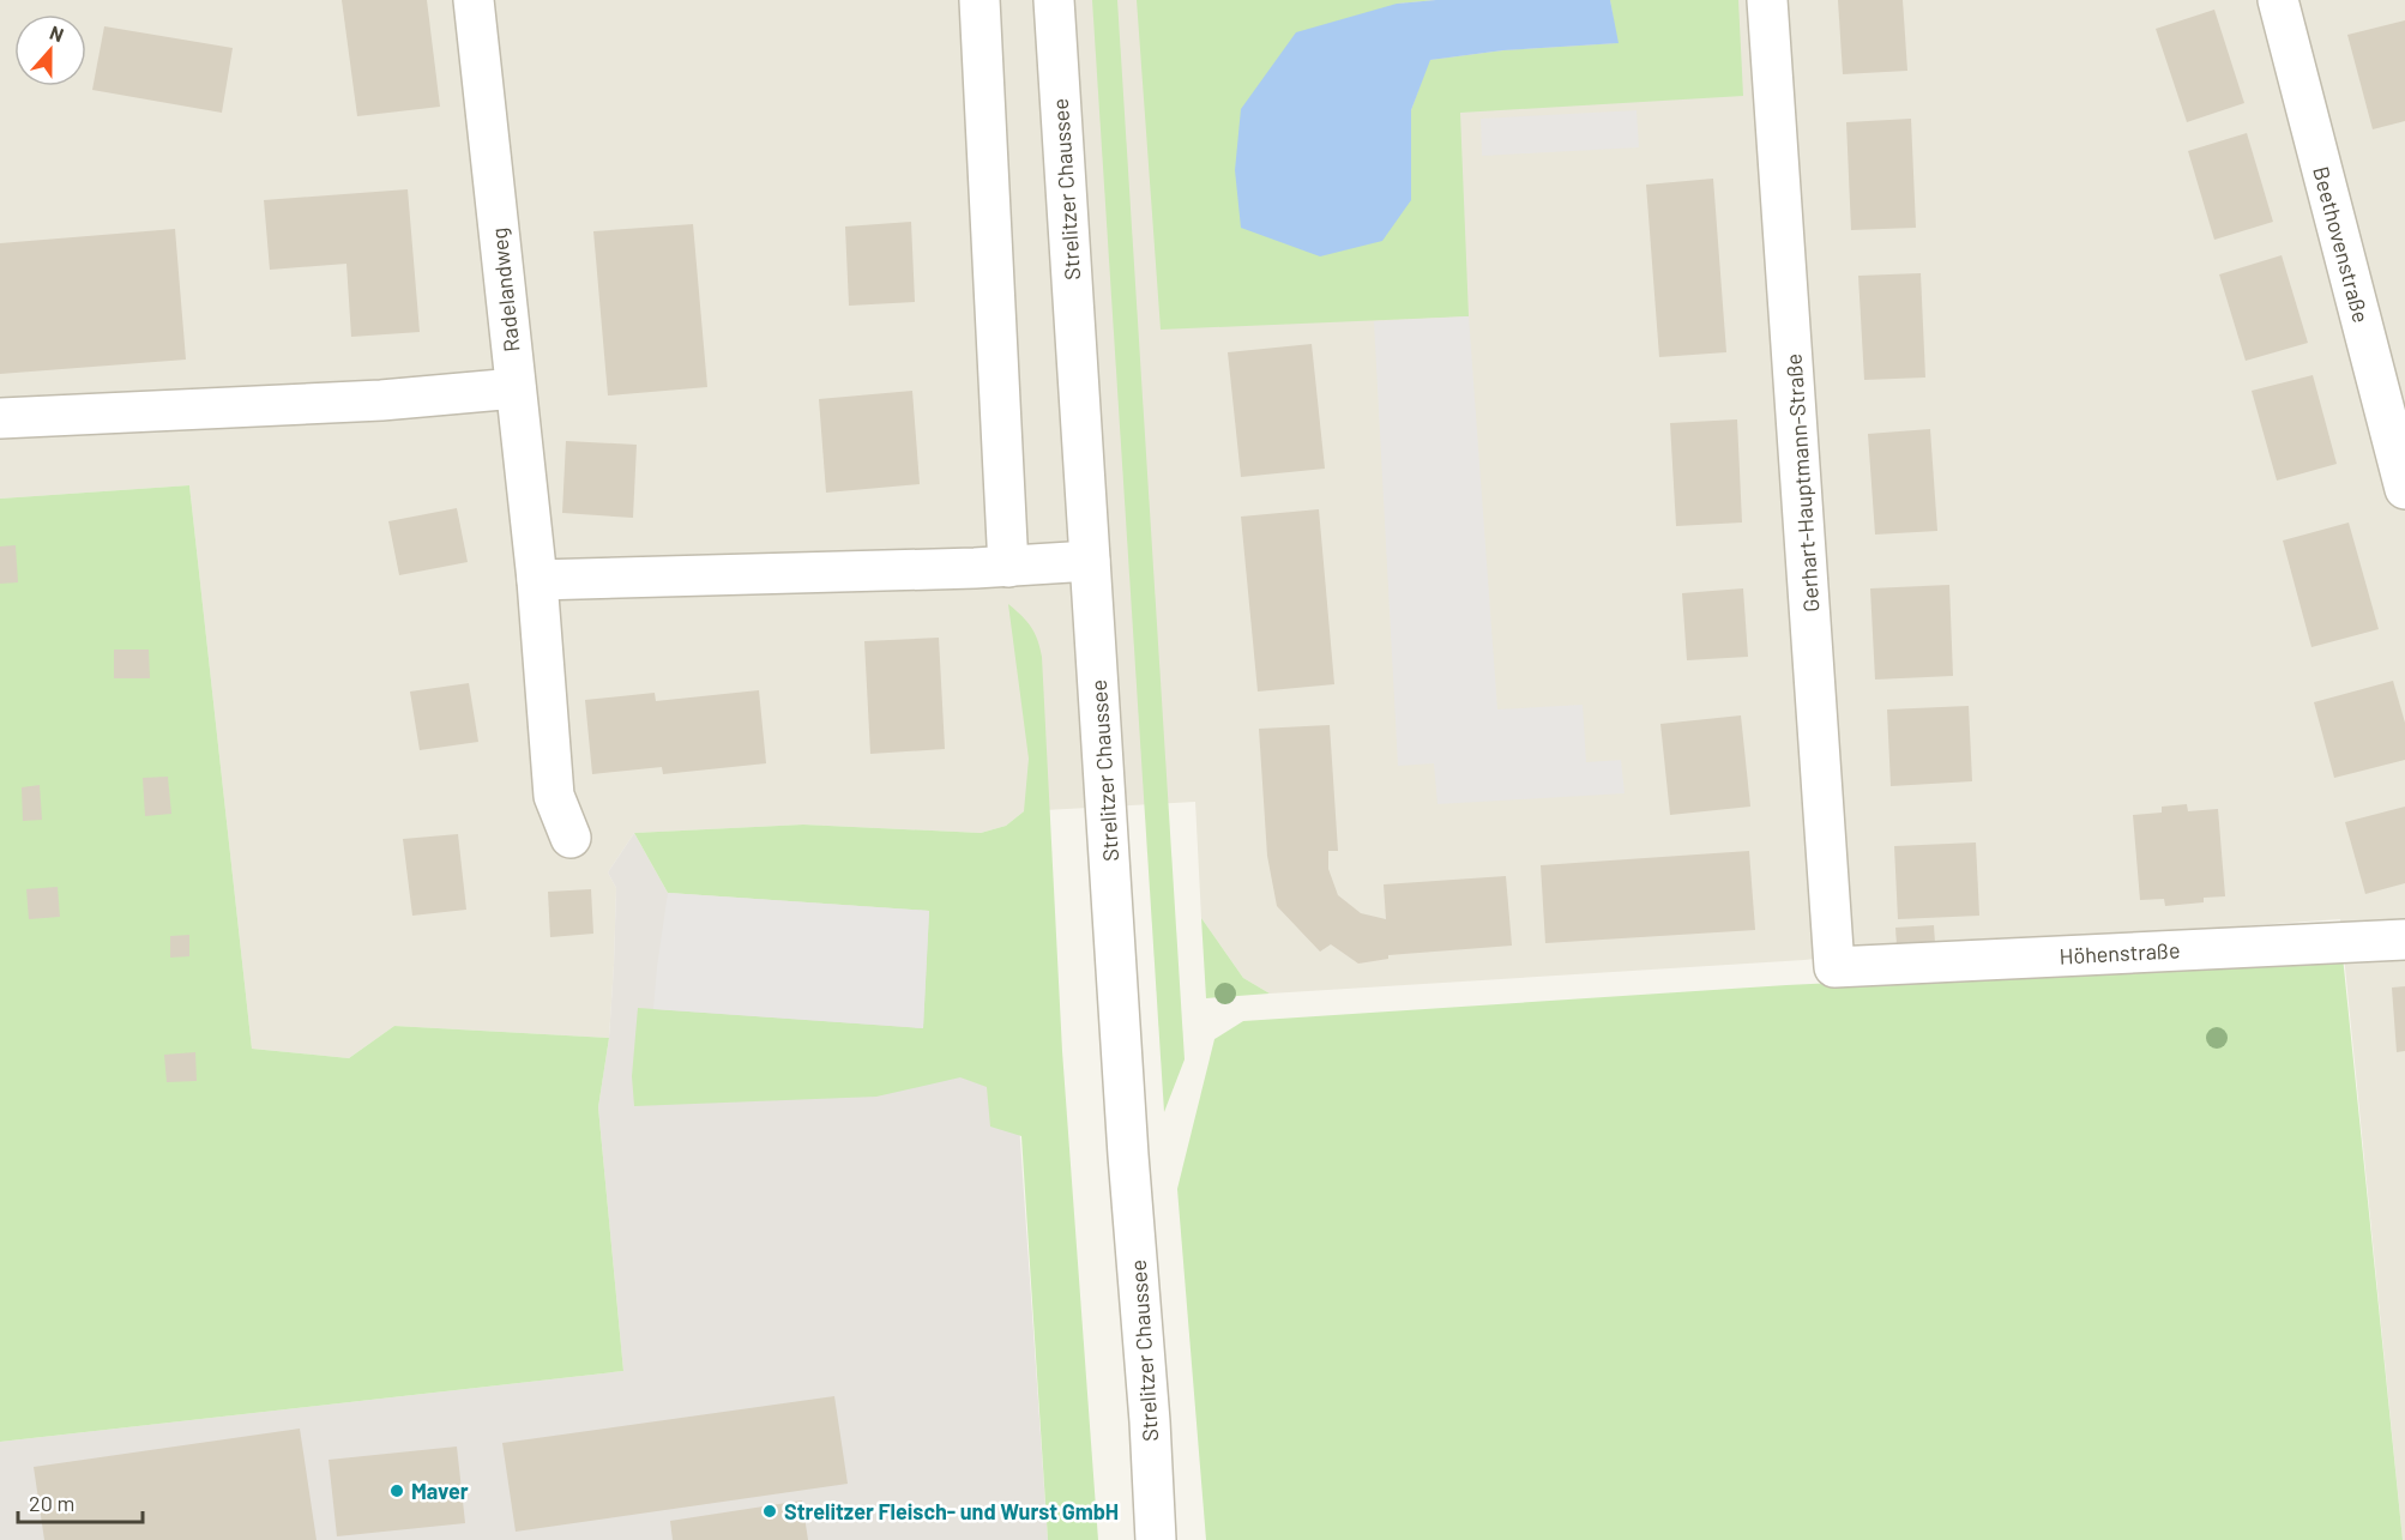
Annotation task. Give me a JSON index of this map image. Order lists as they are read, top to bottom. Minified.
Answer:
{"streets":{"street":["Strelitzer Chaussee","Beethovenstraße","Radelandweg","Gerhart-Hauptmann-Straße","Höhenstraße"]},"crossings":[["Gerhart-Hauptmann-Straße","Höhenstraße"]],"places":["Maver","Strelitzer Fleisch- und Wurst GmbH"],"scale_bar":"20 m","north":"top"}
